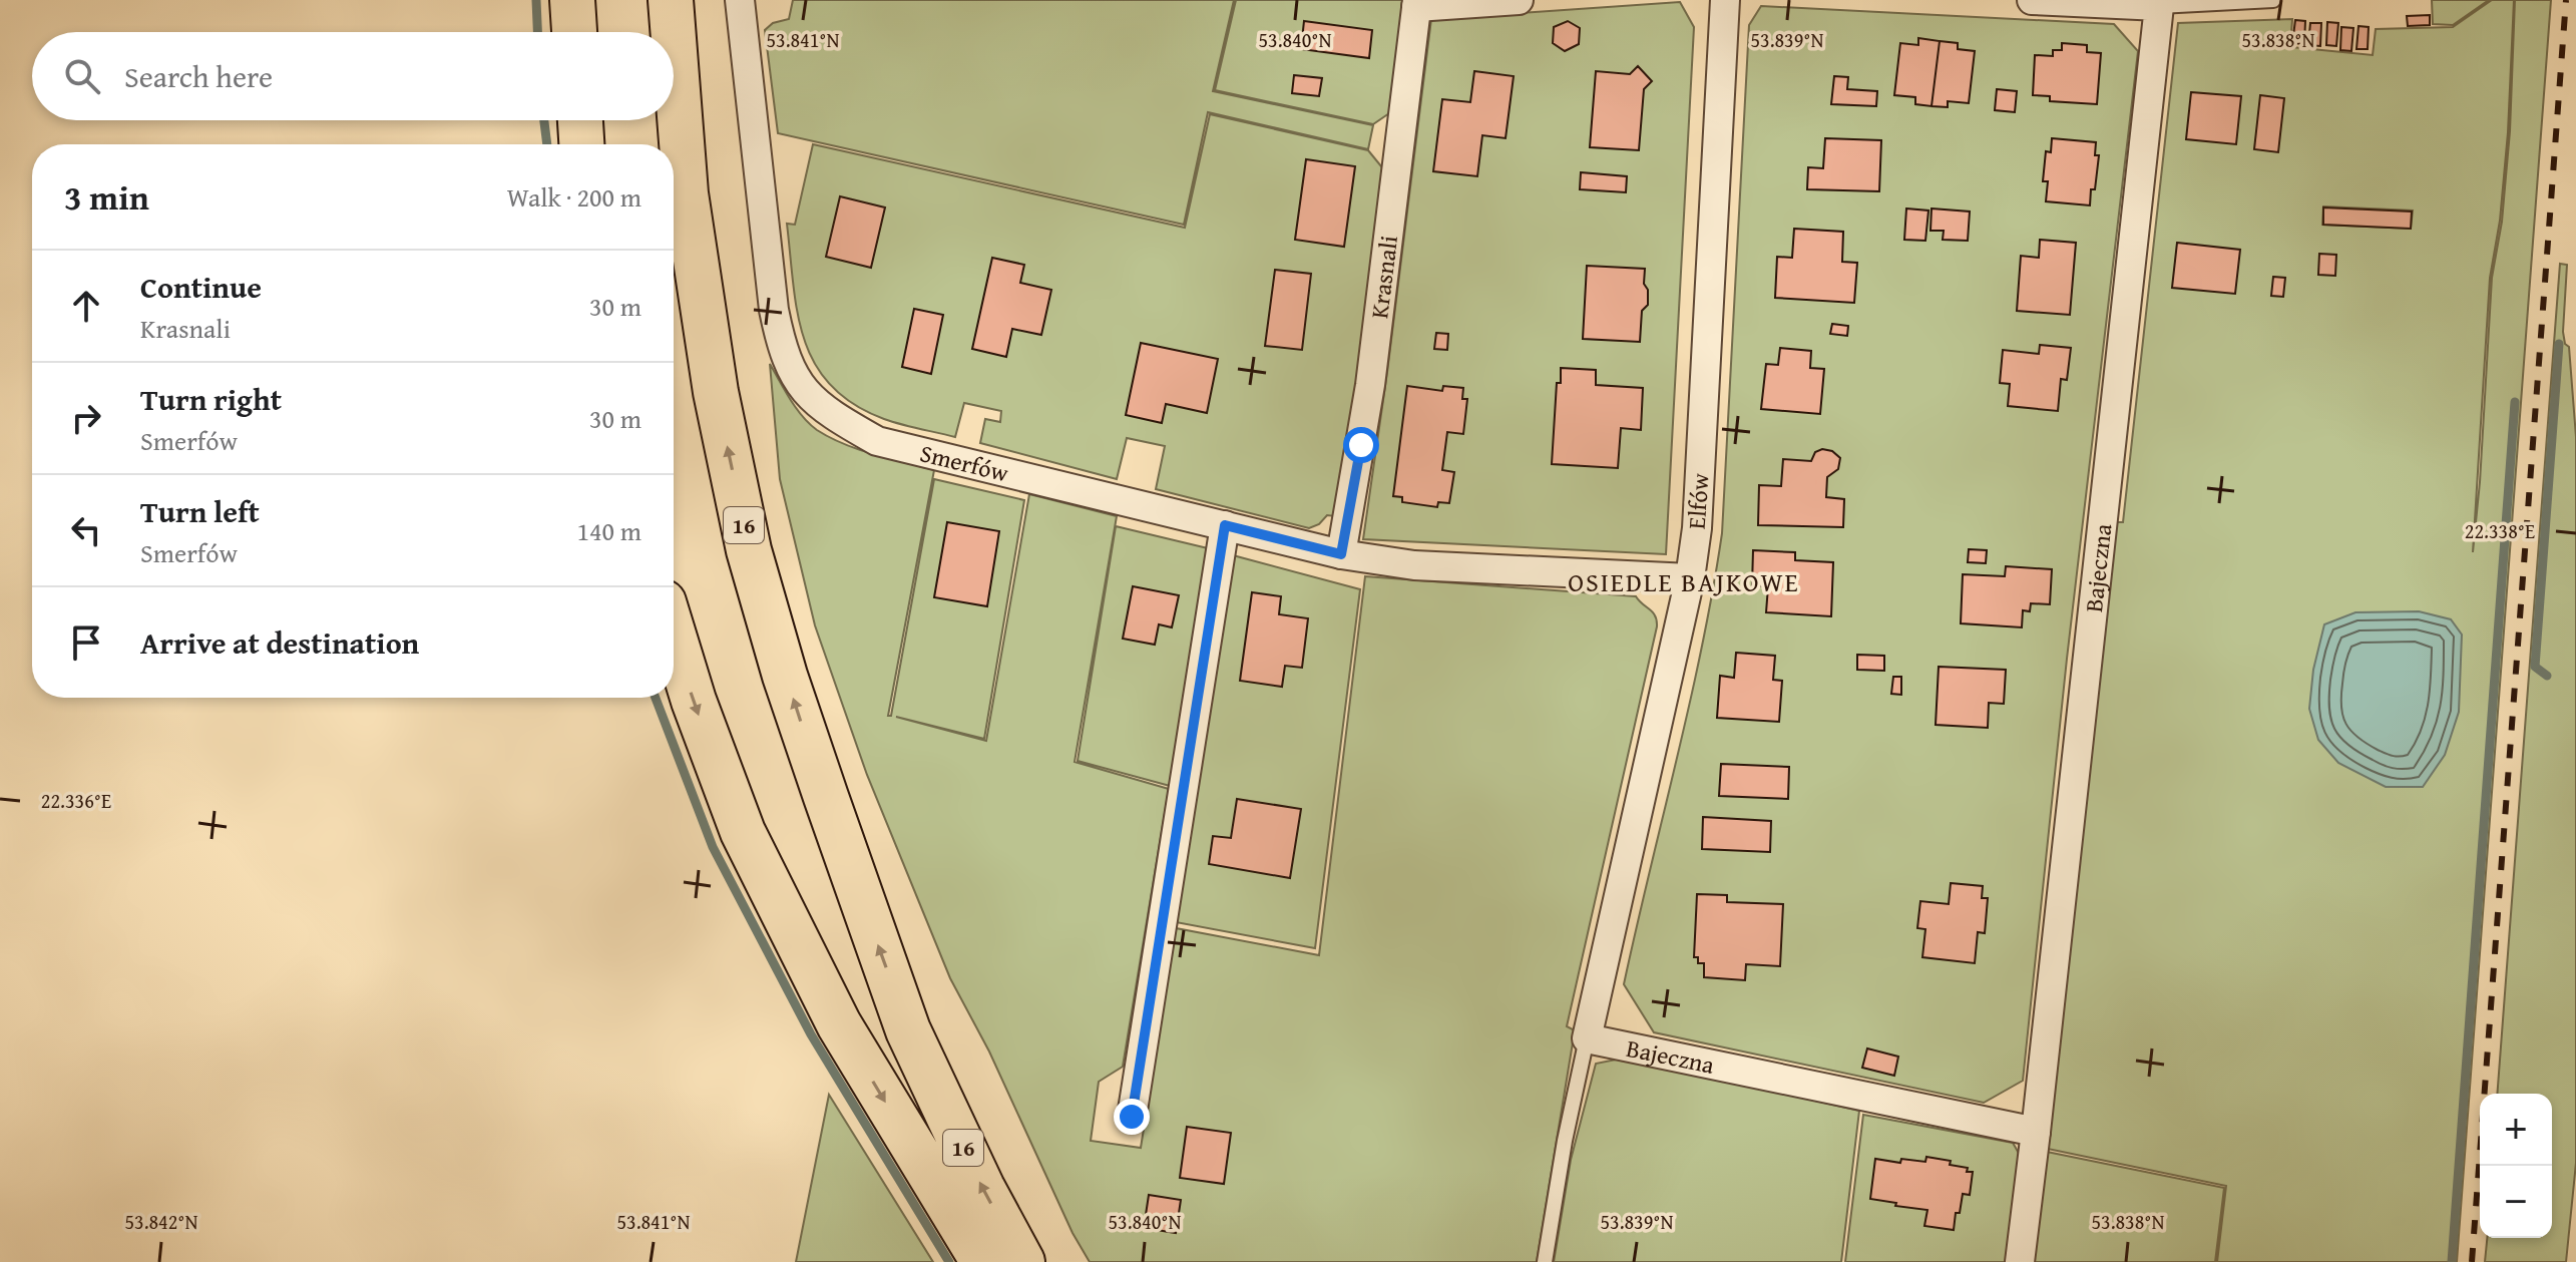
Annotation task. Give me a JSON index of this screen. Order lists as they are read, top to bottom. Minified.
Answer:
{"streets":{"main road":["16"],"street":["Krasnali","Smerfów","Elfów","Bajeczna"]},"crossings":[["Krasnali","Smerfów"],["Smerfów","Elfów"],["Elfów","Bajeczna"]],"districts":["OSIEDLE BAJKOWE"],"page":{"search":"Search here","heading":["3 min","Walk · 200 m"],"list":[["Continue","Krasnali","30 m"],["Turn right","Smerfów","30 m"],["Turn left","Smerfów","140 m"],"Arrive at destination"],"map_buttons":["+","−"]},"coordinates":["53.841°N","53.840°N","53.839°N","53.838°N","22.338°E","22.336°E","53.842°N"]}
